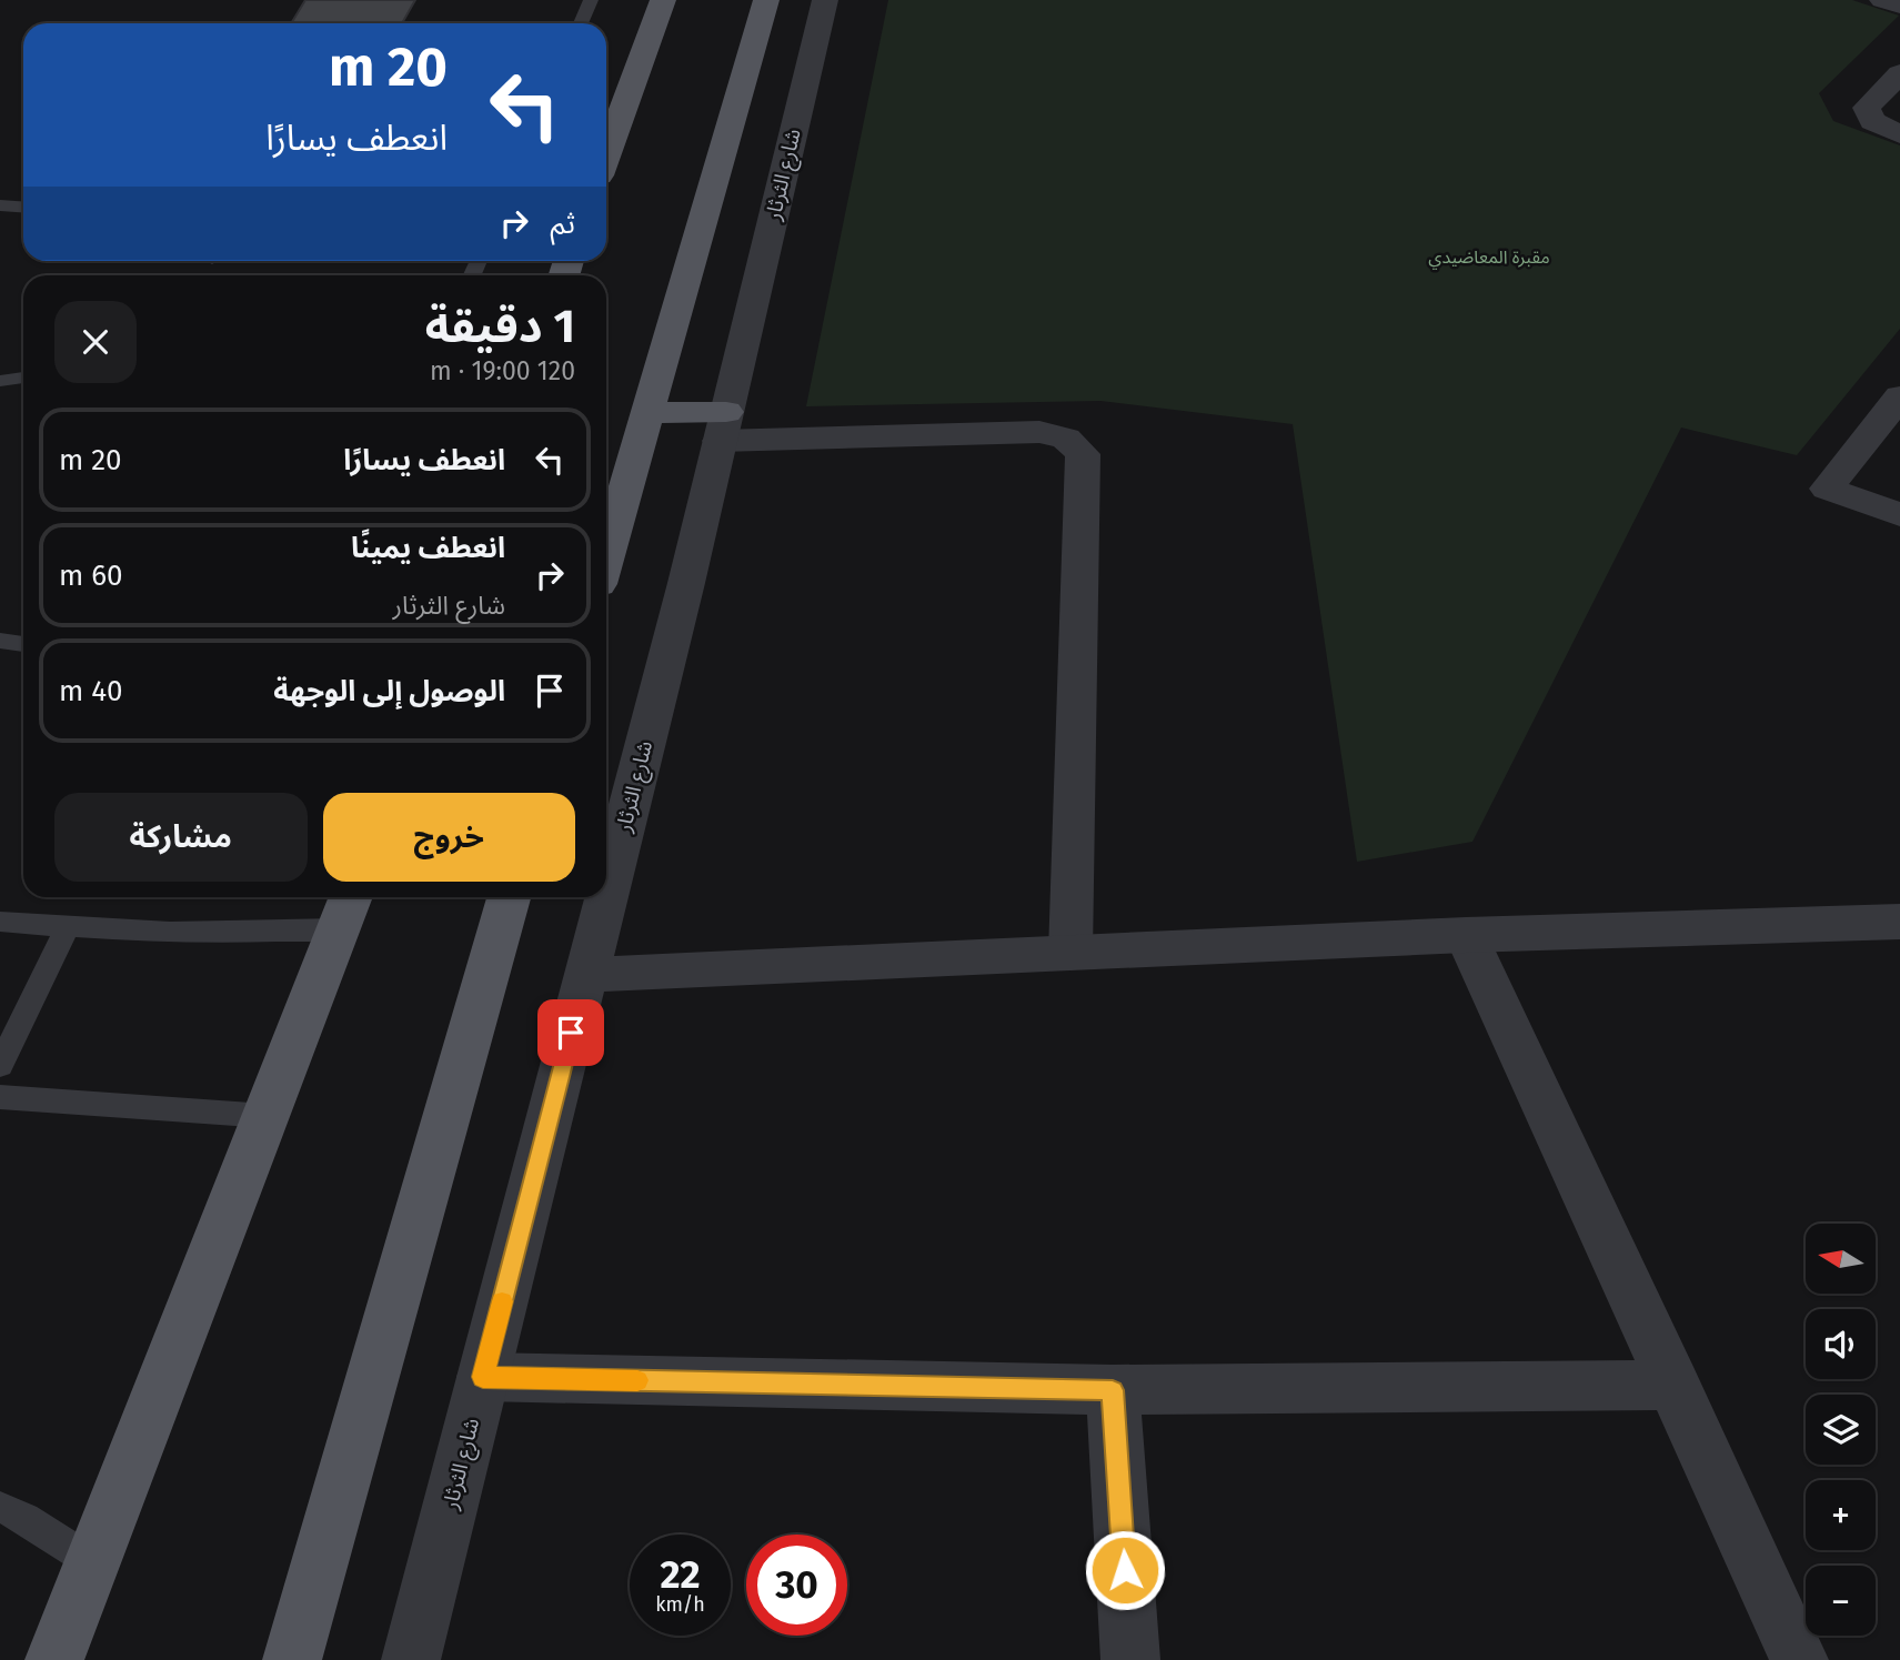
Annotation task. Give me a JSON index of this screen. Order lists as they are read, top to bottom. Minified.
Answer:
{"streets":{"street":["شارع الثرثار"]},"parks":["مقبرة المعاضيدي"],"north":"left","page":{"turn":["20 m","انعطف يسارًا"],"then":"ثم","heading":["1 دقيقة","120 m · 19:00"],"list":[{"name":"انعطف يسارًا","value":"20 m"},{"name":"انعطف يمينًا","note":"شارع الثرثار","value":"60 m"},{"name":"الوصول إلى الوجهة","value":"40 m"}],"buttons":["خروج","مشاركة"],"map_buttons":["+","−"],"speed":"22 km/h","limit":"30"}}
